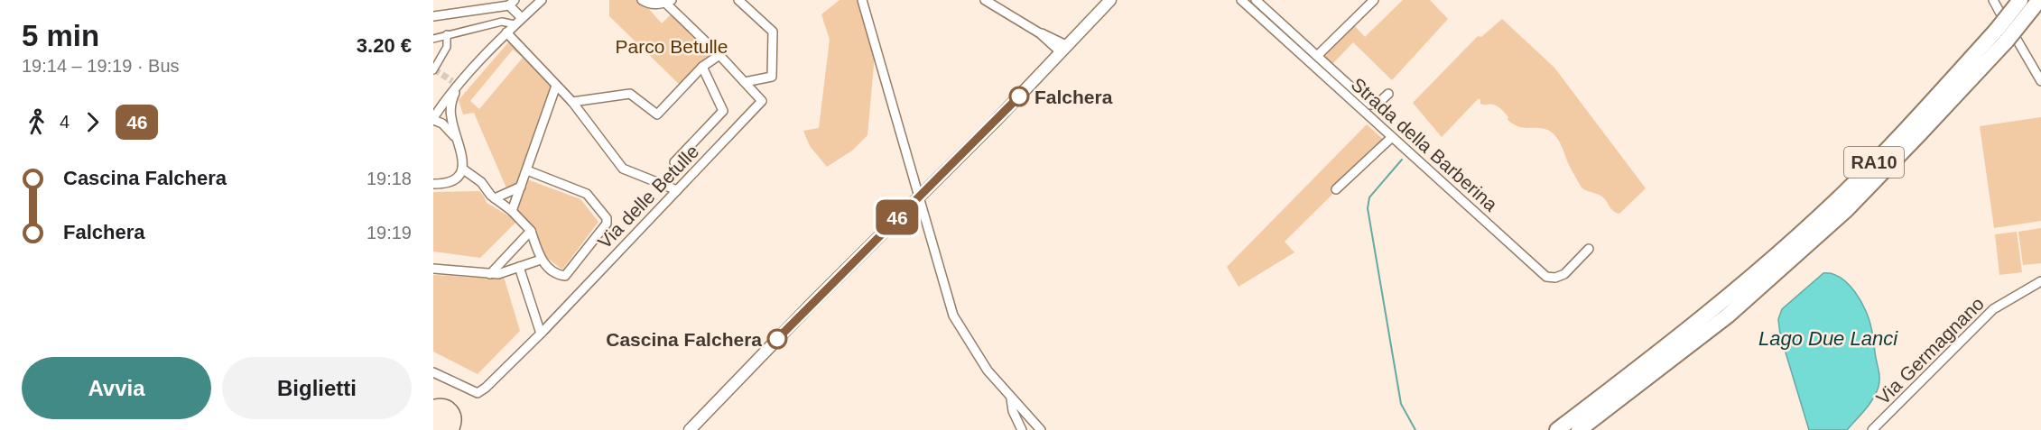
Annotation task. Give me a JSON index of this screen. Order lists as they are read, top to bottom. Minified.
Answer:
{"streets":{"highway":["RA10"],"street":["Strada della Barberina","Via delle Betulle","Via Germagnano"]},"water":["Lago Due Lanci"],"parks":["Parco Betulle"],"places":["Falchera","Cascina Falchera"],"lines":["bus line 46"],"page":{"heading":["5 min","19:14 – 19:19 · Bus","3.20 €"],"on_map":"46","legs":["4","46"],"list":[{"name":"Cascina Falchera","value":"19:18"},{"name":"Falchera","value":"19:19"}],"buttons":["Avvia","Biglietti"]}}
